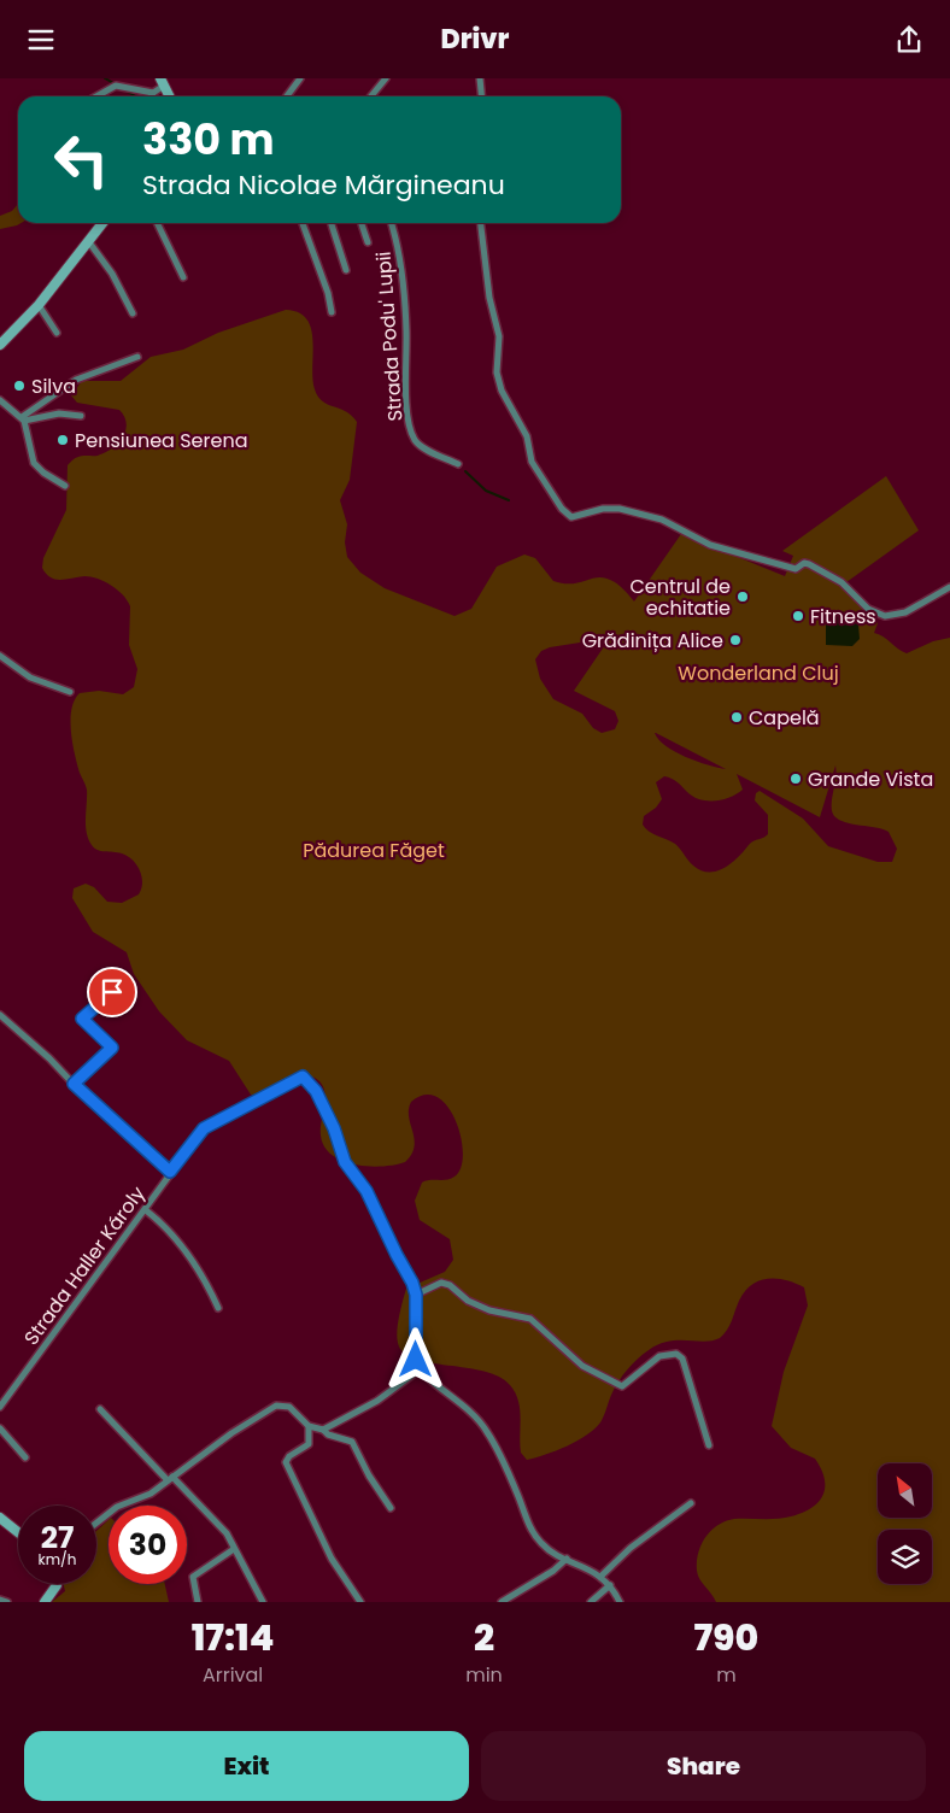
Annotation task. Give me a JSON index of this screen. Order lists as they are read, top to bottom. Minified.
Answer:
{"streets":{"street":["Strada Podu' Lupii","Strada Haller Károly"]},"parks":["Wonderland Cluj","Pădurea Făget"],"places":["Silva","Pensiunea Serena","Centrul de echitatie","Fitness","Grădinița Alice","Capelă","Grande Vista"],"north":"top left","page":{"header":"Drivr","turn":["330 m","Strada Nicolae Mărgineanu"],"speed":"27 km/h","limit":"30","eta":["17:14","Arrival","2","min","790","m"],"buttons":["Exit","Share"]}}
